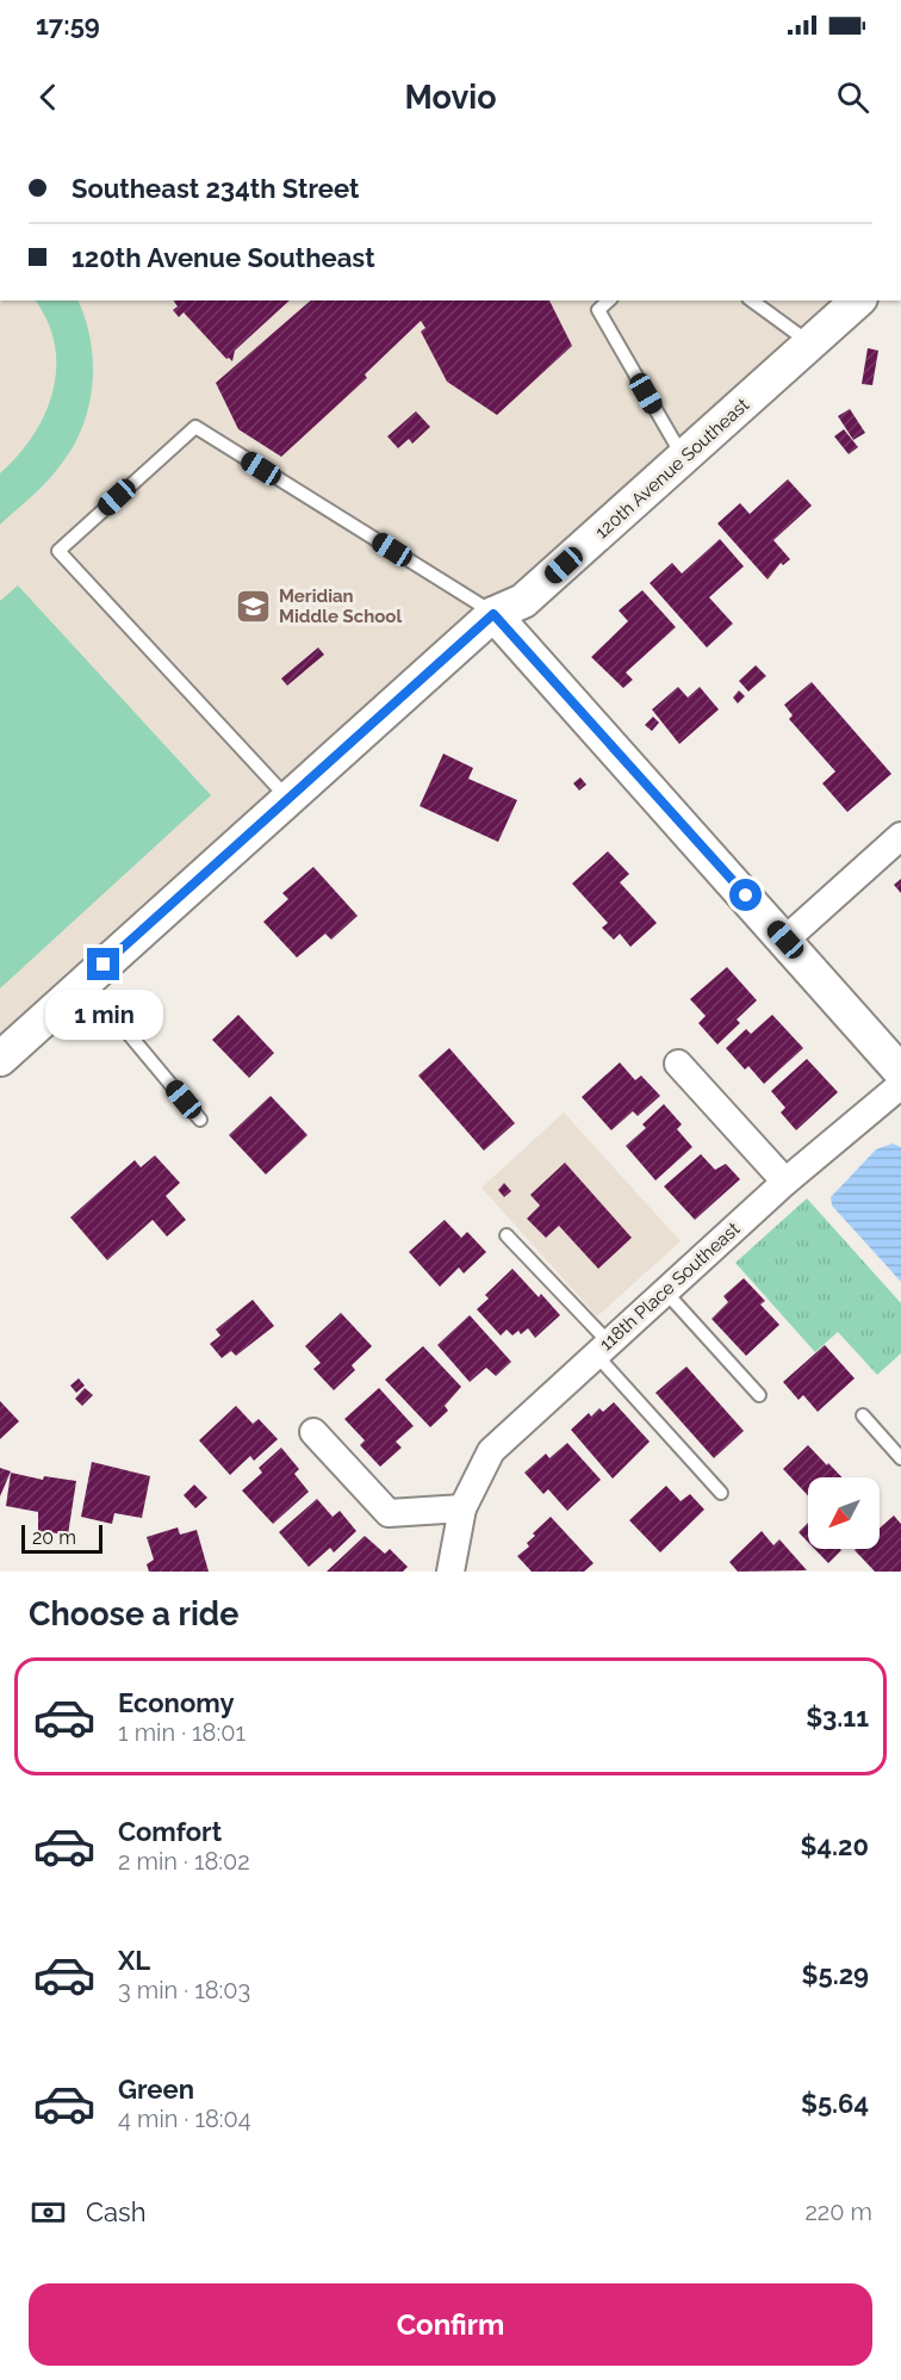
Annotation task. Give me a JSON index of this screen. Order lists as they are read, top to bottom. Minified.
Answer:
{"streets":{"street":["120th Avenue Southeast","118th Place Southeast"]},"places":{"school or university":["Meridian Middle School"]},"scale_bar":"20 m","north":"bottom left","page":{"status":"17:59","header":"Movio","banner":["Southeast 234th Street","120th Avenue Southeast"],"bubble":"1 min","scale":"20 m","heading":"Choose a ride","list":[{"name":"Economy","note":"1 min · 18:01","value":"$3.11"},{"name":"Comfort","note":"2 min · 18:02","value":"$4.20"},{"name":"XL","note":"3 min · 18:03","value":"$5.29"},{"name":"Green","note":"4 min · 18:04","value":"$5.64"}],"pay":["Cash","220 m"],"buttons":"Confirm"}}
